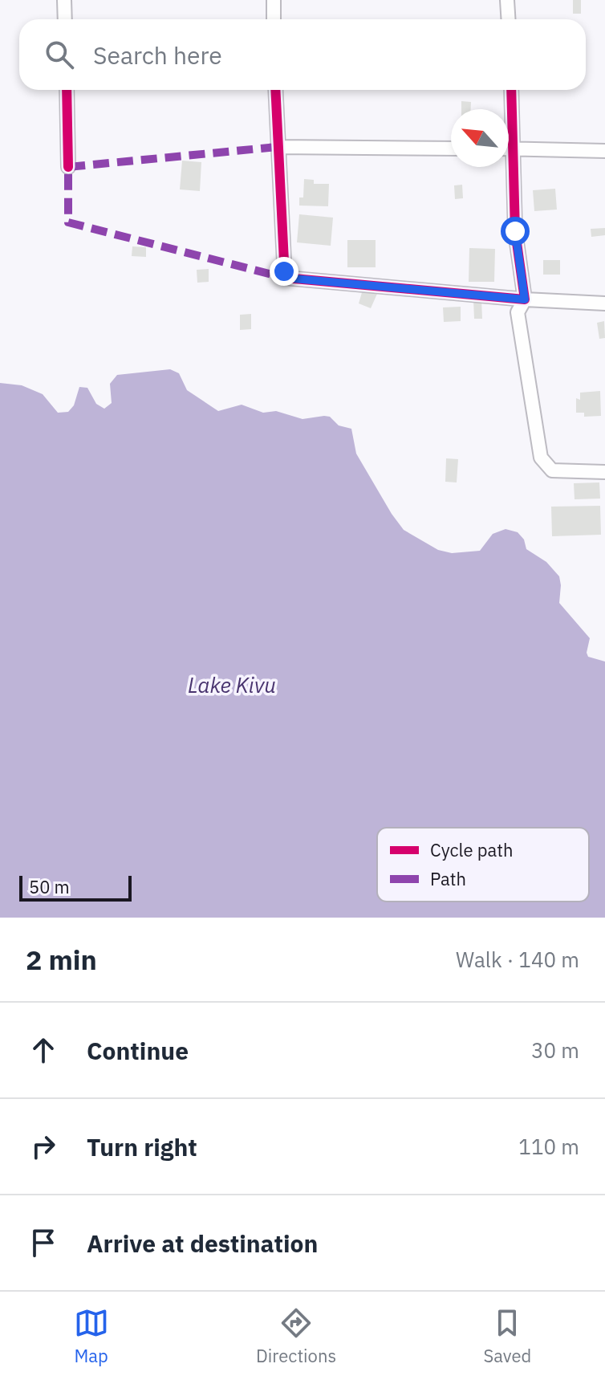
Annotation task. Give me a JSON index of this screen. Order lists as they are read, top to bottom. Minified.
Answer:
{"water":["Lake Kivu"],"legend":["Cycle path","Path"],"scale_bar":"50 m","north":"top left","page":{"search":"Search here","scale":"50 m","heading":["2 min","Walk · 140 m"],"list":[["Continue","30 m"],["Turn right","110 m"],"Arrive at destination"],"nav":["Map","Directions","Saved"]}}
